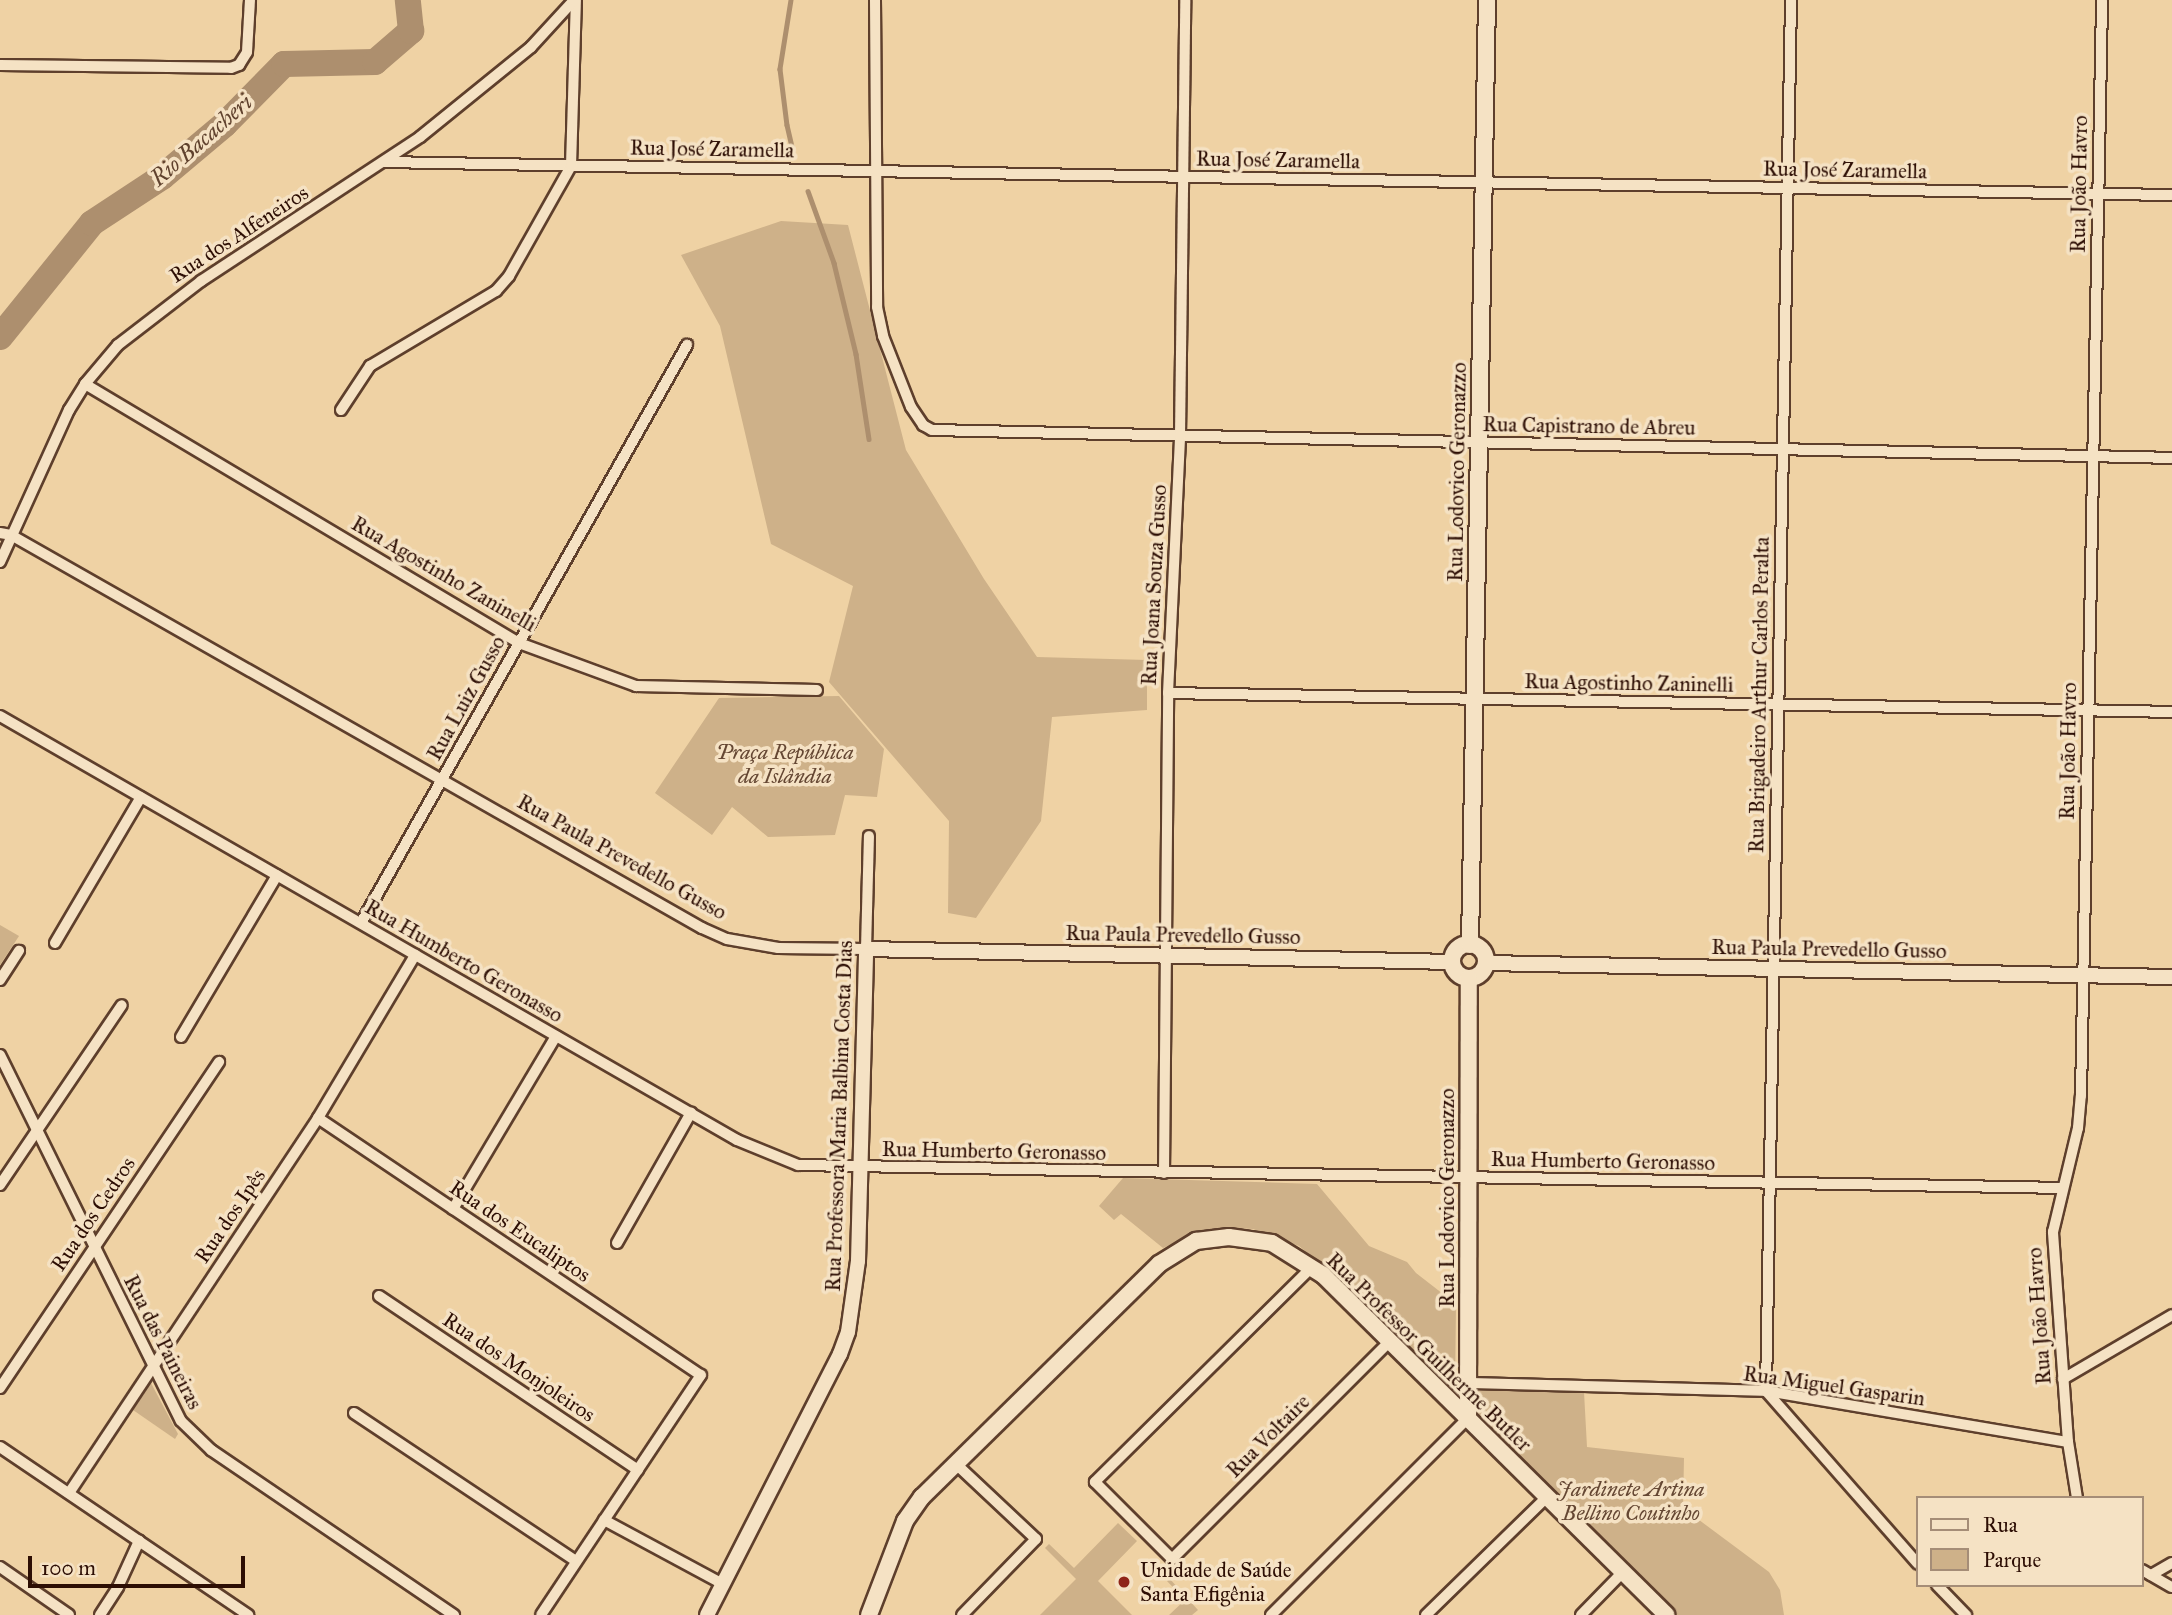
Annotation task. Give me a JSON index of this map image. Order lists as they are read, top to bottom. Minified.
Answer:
{"streets":{"main road":["Rua Lodovico Geronazzo","Rua Professor Guilherme Butler"],"street":["Rua José Zaramella","Rua João Havro","Rua dos Alfeneiros","Rua Capistrano de Abreu","Rua Agostinho Zaninelli","Rua Joana Souza Gusso","Rua Brigadeiro Arthur Carlos Peralta","Rua Luiz Gusso","Rua Paula Prevedello Gusso","Rua Humberto Geronasso","Rua Professora Maria Balbina Costa Dias","Rua dos Cedros","Rua dos Ipês","Rua dos Eucaliptos","Rua das Paineiras","Rua dos Monjoleiros","Rua Miguel Gasparin","Rua Voltaire"]},"crossings":[["Rua José Zaramella","Rua João Havro"],["Rua José Zaramella","Rua dos Alfeneiros"],["Rua José Zaramella","Rua Capistrano de Abreu"],["Rua José Zaramella","Rua Lodovico Geronazzo"],["Rua José Zaramella","Rua Joana Souza Gusso"],["Rua José Zaramella","Rua Brigadeiro Arthur Carlos Peralta"],["Rua João Havro","Rua Capistrano de Abreu"],["Rua João Havro","Rua Agostinho Zaninelli"],["Rua João Havro","Rua Paula Prevedello Gusso"],["Rua João Havro","Rua Humberto Geronasso"],["Rua João Havro","Rua Miguel Gasparin"],["Rua dos Alfeneiros","Rua Agostinho Zaninelli"],["Rua dos Alfeneiros","Rua Paula Prevedello Gusso"],["Rua Capistrano de Abreu","Rua Lodovico Geronazzo"],["Rua Capistrano de Abreu","Rua Joana Souza Gusso"],["Rua Capistrano de Abreu","Rua Brigadeiro Arthur Carlos Peralta"],["Rua Lodovico Geronazzo","Rua Agostinho Zaninelli"],["Rua Lodovico Geronazzo","Rua Paula Prevedello Gusso"],["Rua Lodovico Geronazzo","Rua Humberto Geronasso"],["Rua Lodovico Geronazzo","Rua Professor Guilherme Butler"],["Rua Lodovico Geronazzo","Rua Miguel Gasparin"],["Rua Agostinho Zaninelli","Rua Joana Souza Gusso"],["Rua Agostinho Zaninelli","Rua Brigadeiro Arthur Carlos Peralta"],["Rua Agostinho Zaninelli","Rua Luiz Gusso"],["Rua Joana Souza Gusso","Rua Paula Prevedello Gusso"],["Rua Joana Souza Gusso","Rua Humberto Geronasso"],["Rua Brigadeiro Arthur Carlos Peralta","Rua Paula Prevedello Gusso"],["Rua Brigadeiro Arthur Carlos Peralta","Rua Humberto Geronasso"],["Rua Brigadeiro Arthur Carlos Peralta","Rua Miguel Gasparin"],["Rua Luiz Gusso","Rua Paula Prevedello Gusso"],["Rua Luiz Gusso","Rua Humberto Geronasso"],["Rua Paula Prevedello Gusso","Rua Professora Maria Balbina Costa Dias"],["Rua Humberto Geronasso","Rua Professora Maria Balbina Costa Dias"],["Rua Humberto Geronasso","Rua dos Ipês"],["Rua dos Cedros","Rua das Paineiras"],["Rua dos Ipês","Rua dos Eucaliptos"],["Rua dos Ipês","Rua das Paineiras"],["Rua dos Eucaliptos","Rua dos Monjoleiros"],["Rua Professor Guilherme Butler","Rua Voltaire"]],"water":["Rio Bacacheri"],"parks":["Praça República da Islândia","Jardinete Artina Bellino Coutinho"],"places":["Unidade de Saúde Santa Efigênia"],"legend":["Rua","Parque"],"scale_bar":"100 m"}
